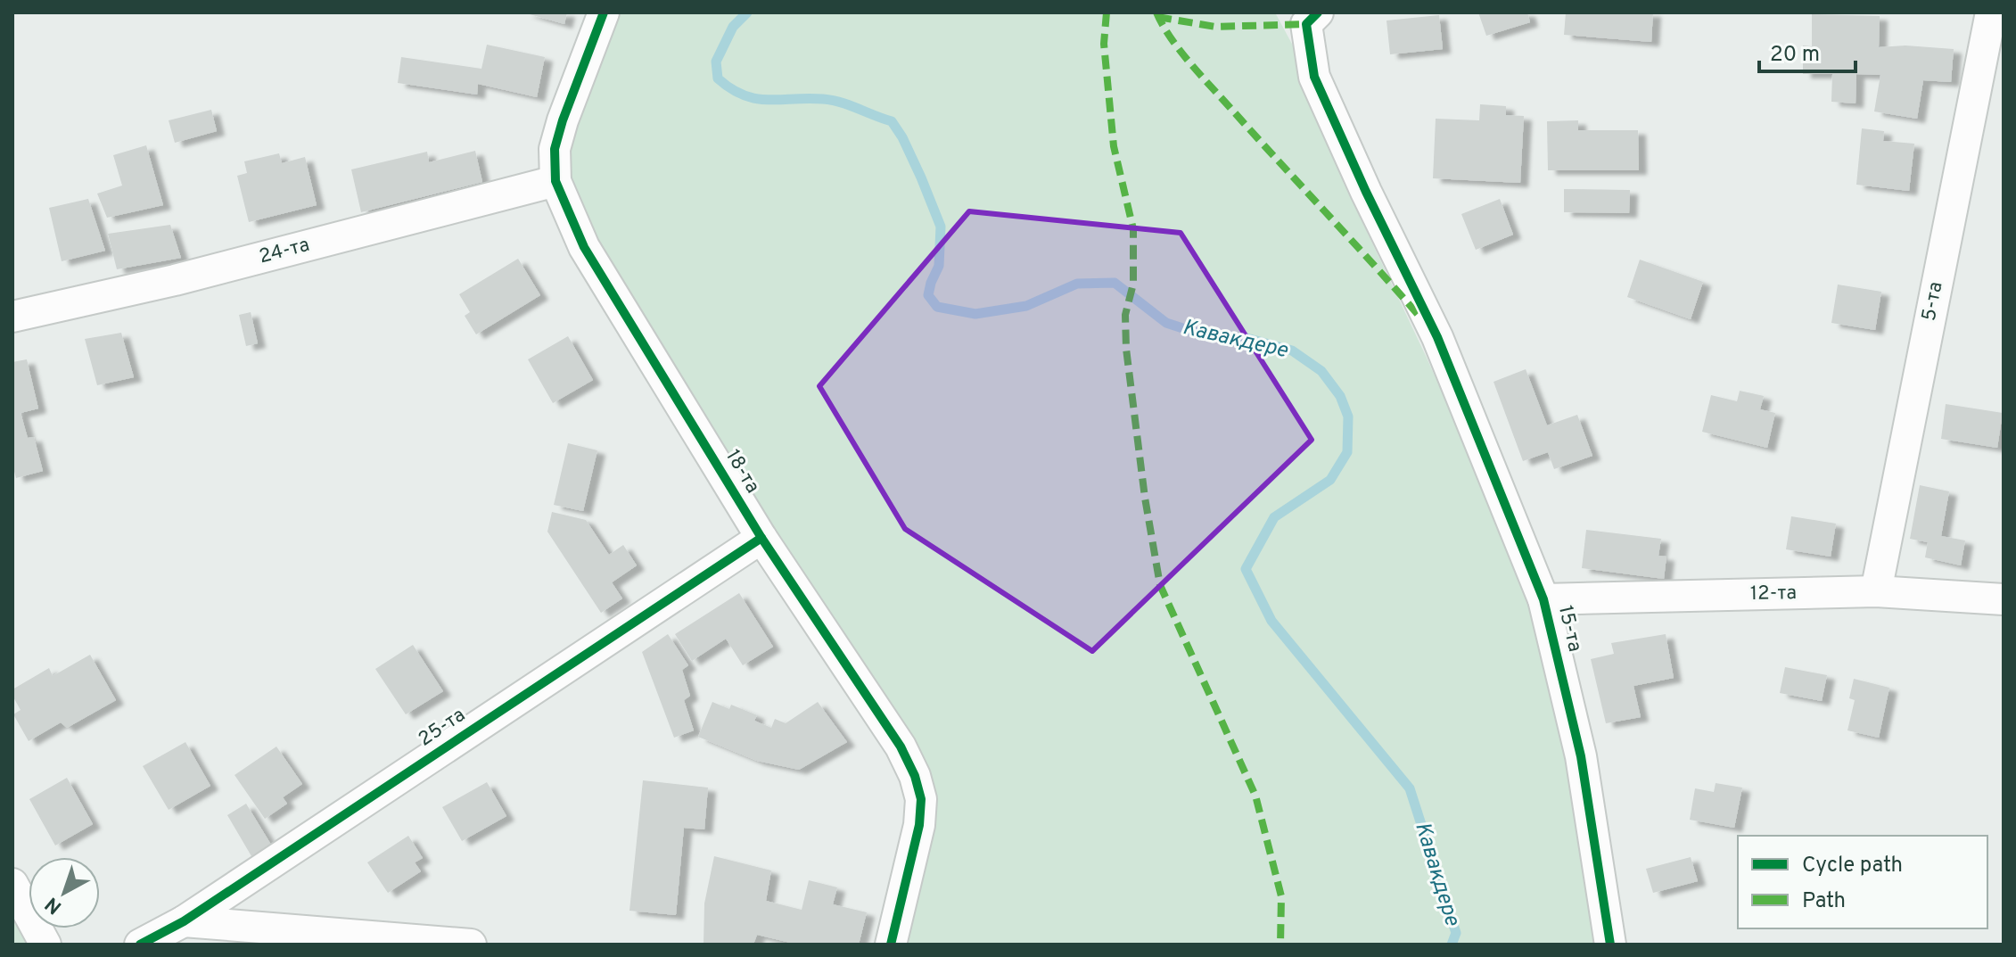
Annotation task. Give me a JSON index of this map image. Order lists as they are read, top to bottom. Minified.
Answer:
{"streets":{"street":["24-та","5-та","18-та","12-та","15-та","25-та"]},"crossings":[["24-та","18-та"],["5-та","12-та"],["18-та","25-та"],["12-та","15-та"]],"water":["Кавакдере"],"legend":["Cycle path","Path"],"scale_bar":"20 m","north":"bottom left"}
